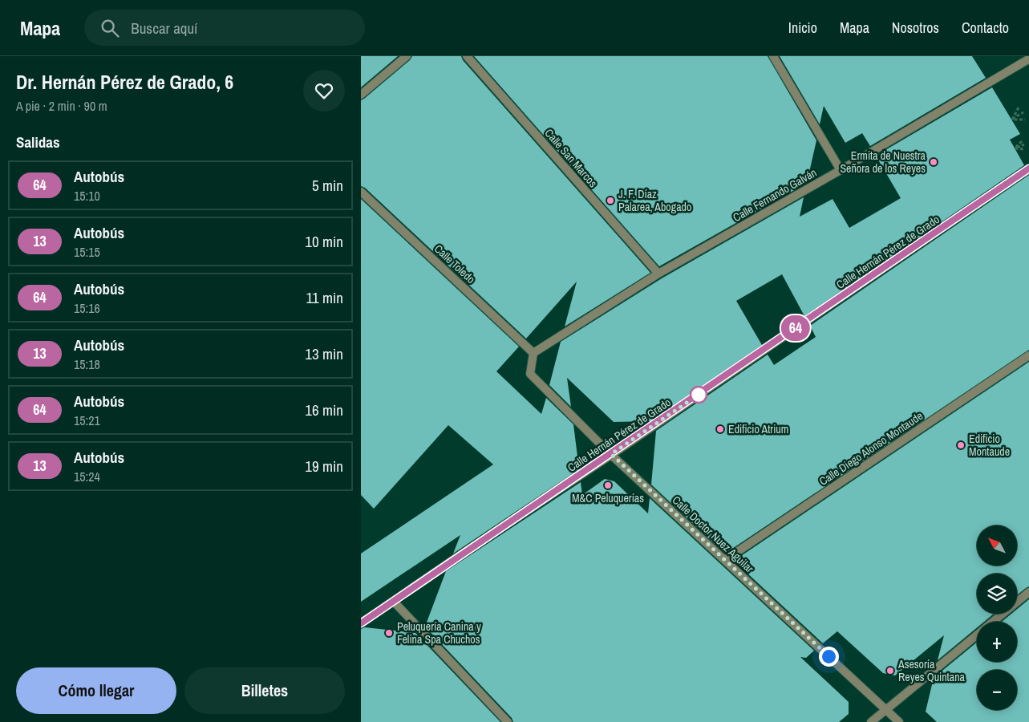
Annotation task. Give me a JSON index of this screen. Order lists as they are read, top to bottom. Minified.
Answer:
{"streets":{"street":["Calle San Marcos","Calle Fernando Galván","Calle Hernán Pérez de Grado","Calle Toledo","Calle Diego Alonso Montaude","Calle Doctor Nuez Aguilar"]},"crossings":[["Calle San Marcos","Calle Fernando Galván"],["Calle Fernando Galván","Calle Toledo"],["Calle Fernando Galván","Calle Doctor Nuez Aguilar"],["Calle Hernán Pérez de Grado","Calle Doctor Nuez Aguilar"],["Calle Toledo","Calle Doctor Nuez Aguilar"],["Calle Diego Alonso Montaude","Calle Doctor Nuez Aguilar"]],"places":["Ermita de Nuestra Señora de los Reyes","J. F. Díaz Palarea, Abogado","Edificio Atrium","Edificio Montaude","M&C Peluquerías","Peluquería Canina y Felina Spa Chuchos","Asesoría Reyes Quintana"],"lines":["bus line 64"],"north":"top left","page":{"header":"Mapa","search":"Buscar aquí","nav":["Inicio","Mapa","Nosotros","Contacto"],"heading":[["Dr. Hernán Pérez de Grado, 6","A pie · 2 min · 90 m"],"Salidas"],"on_map":"64","list":[{"mark":"64","name":"Autobús","note":"15:10","value":"5 min"},{"mark":"13","name":"Autobús","note":"15:15","value":"10 min"},{"mark":"64","name":"Autobús","note":"15:16","value":"11 min"},{"mark":"13","name":"Autobús","note":"15:18","value":"13 min"},{"mark":"64","name":"Autobús","note":"15:21","value":"16 min"},{"mark":"13","name":"Autobús","note":"15:24","value":"19 min"}],"map_buttons":["+","−"],"buttons":["Cómo llegar","Billetes"]}}
